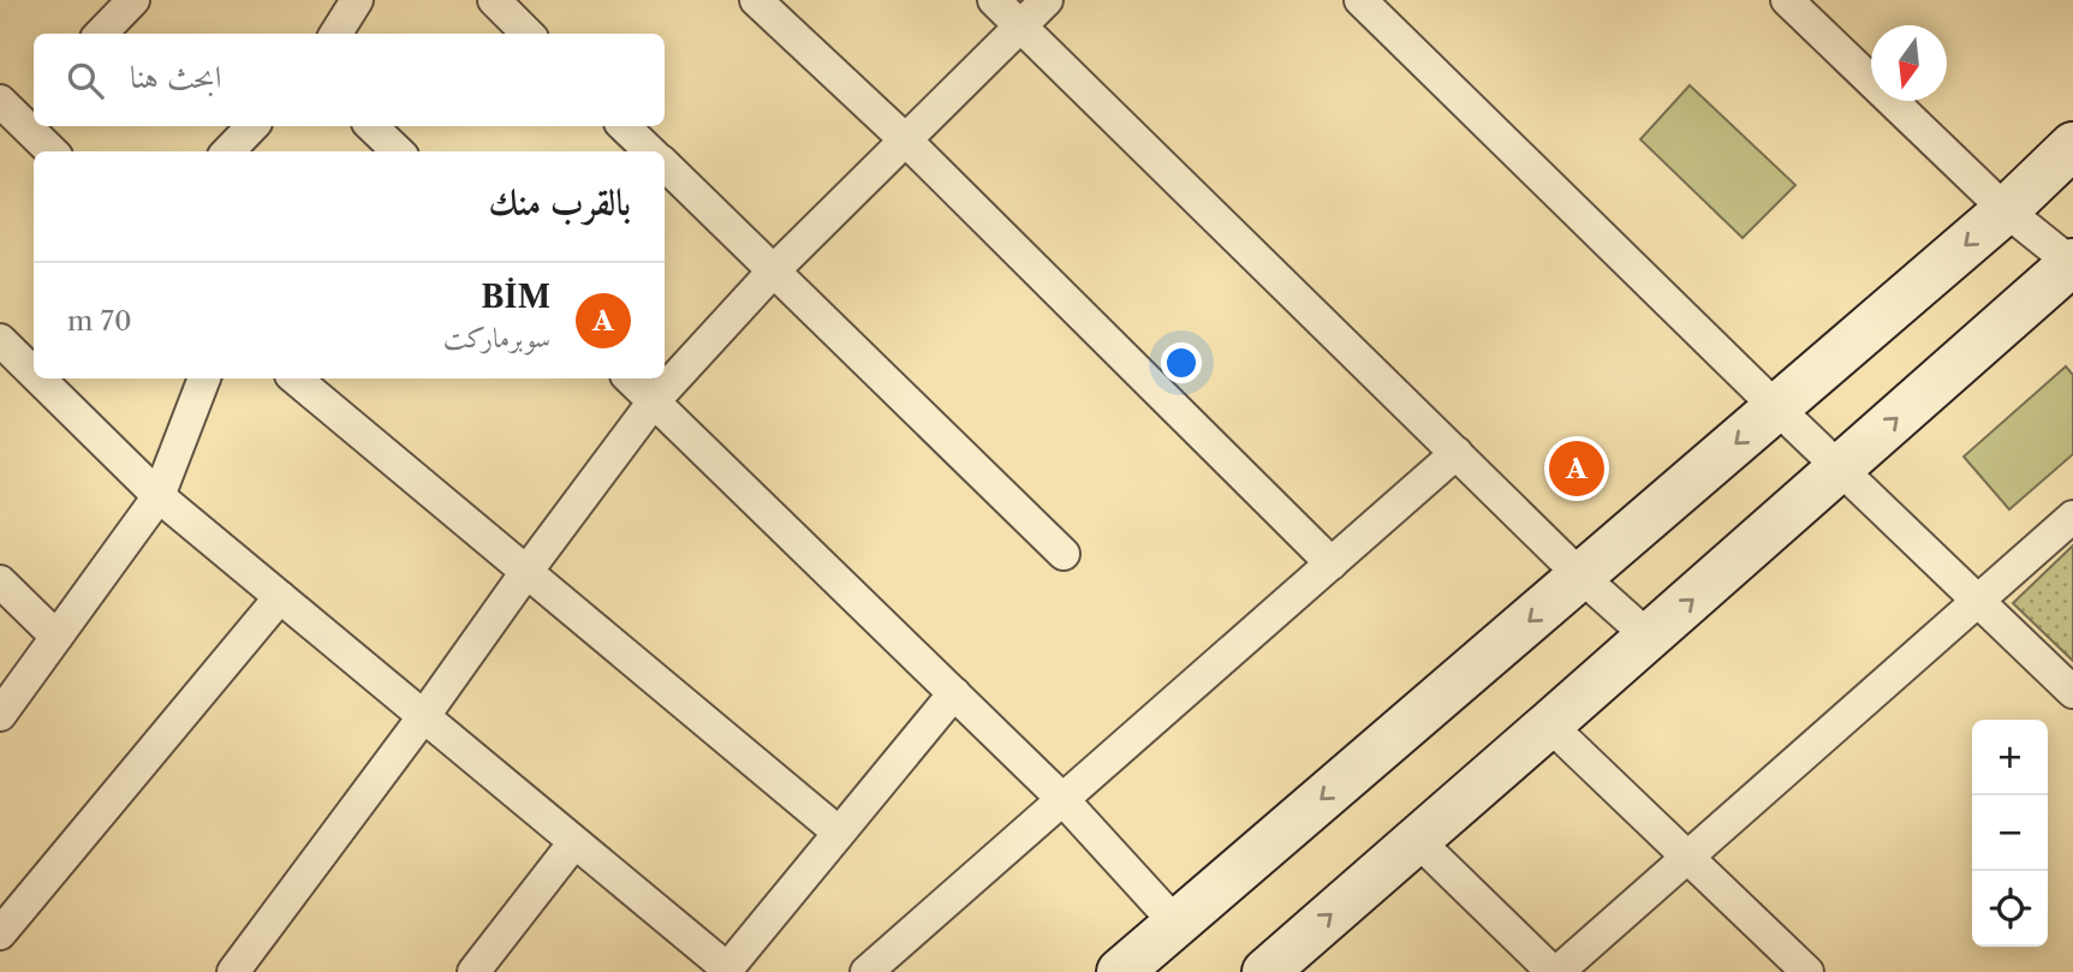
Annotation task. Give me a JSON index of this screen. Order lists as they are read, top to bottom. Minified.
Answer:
{"north":"bottom","page":{"search":"ابحث هنا","heading":"بالقرب منك","list":[{"mark":"A","name":"BİM","note":"سوبرماركت","value":"70 m"}],"pins":"A","map_buttons":["+","−"]}}
